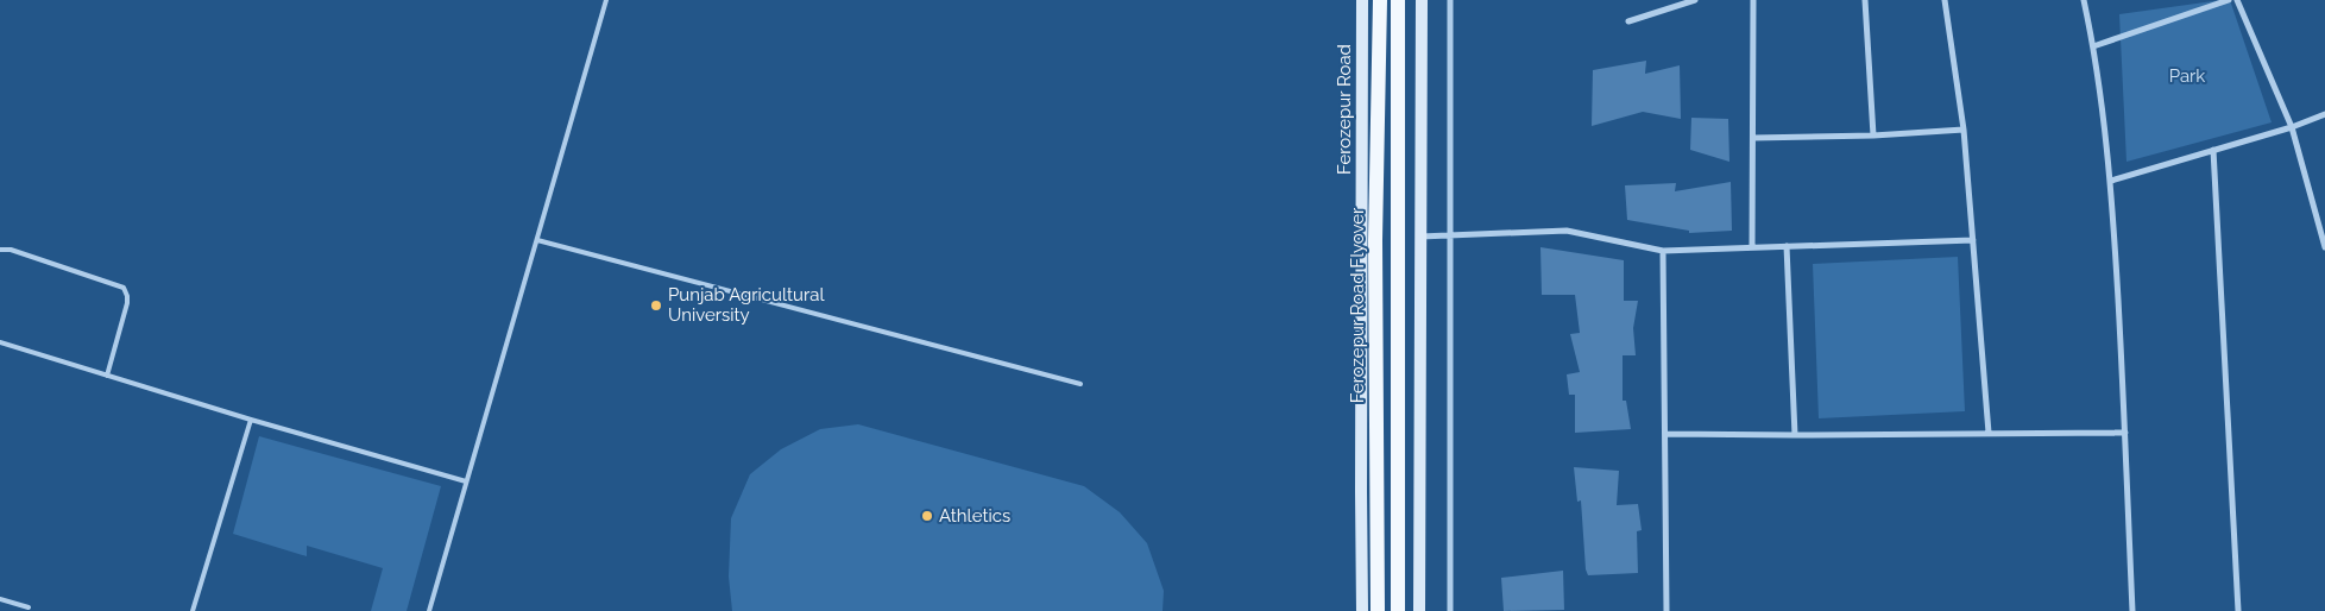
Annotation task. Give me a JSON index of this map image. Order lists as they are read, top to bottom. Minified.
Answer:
{"streets":{"main road":["Ferozepur Road","Ferozepur Road Flyover"]},"parks":["Park"],"places":["Punjab Agricultural University","Athletics"]}
